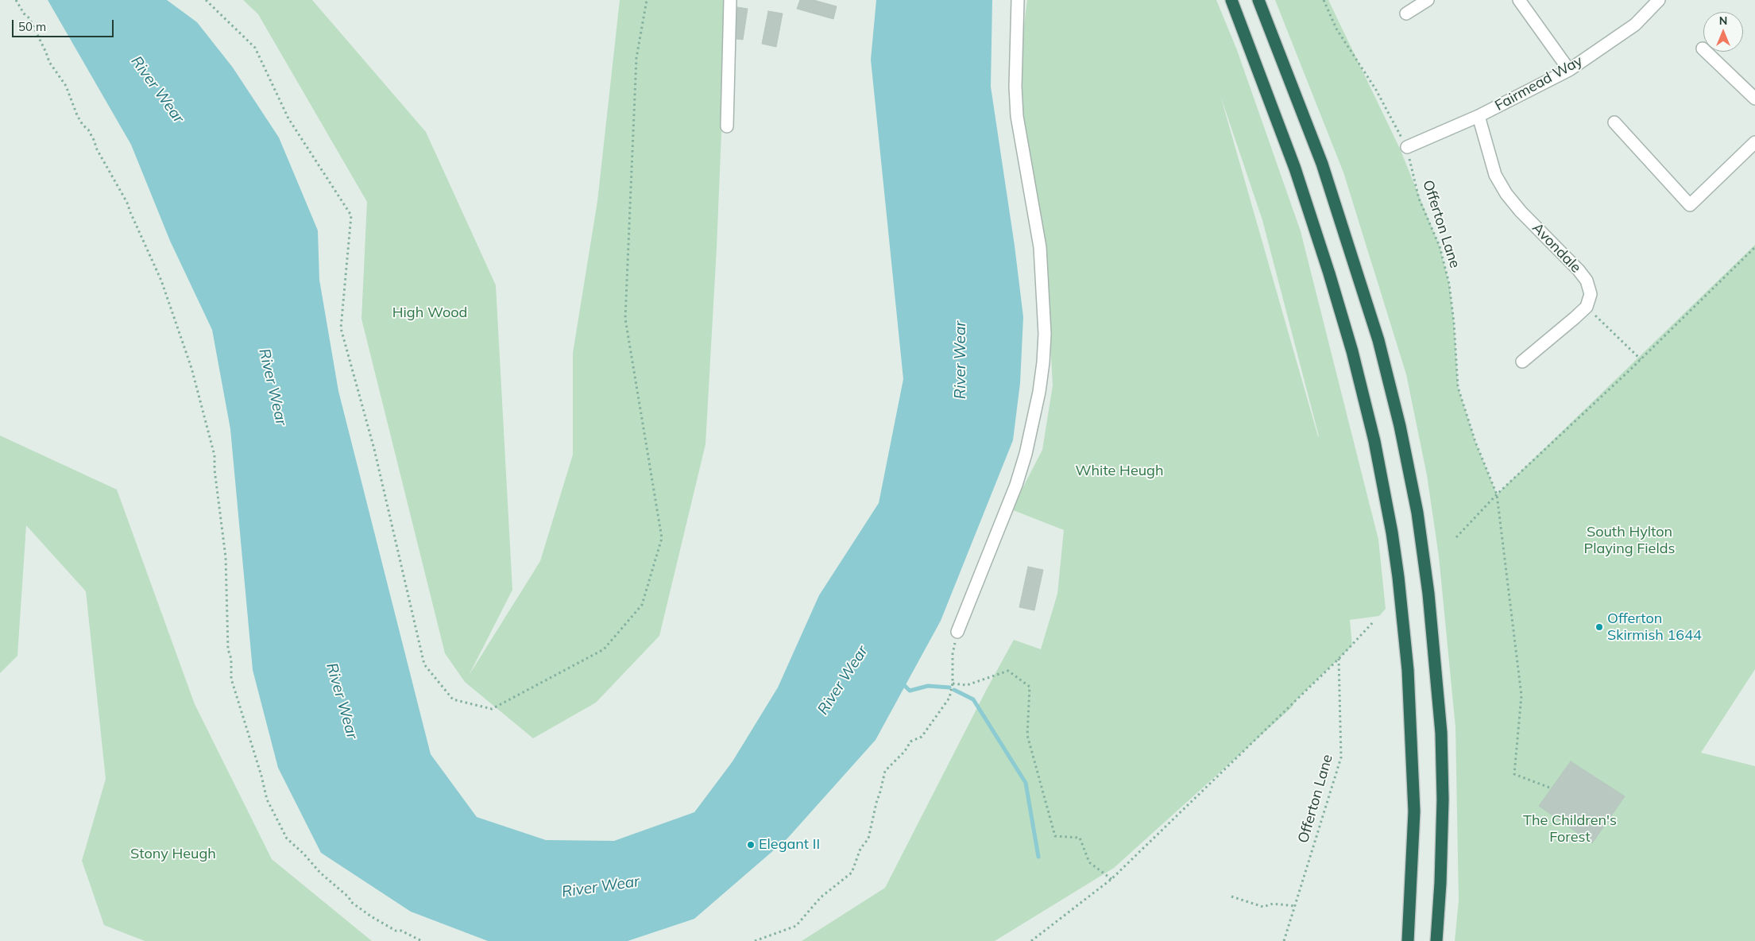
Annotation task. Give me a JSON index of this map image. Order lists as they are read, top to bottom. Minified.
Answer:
{"streets":{"street":["Fairmead Way","Avondale"],"path":["Offerton Lane"]},"crossings":[["Fairmead Way","Offerton Lane"],["Fairmead Way","Avondale"]],"water":["River Wear"],"parks":["High Wood","White Heugh","South Hylton Playing Fields","The Children's Forest","Stony Heugh"],"places":["Offerton Skirmish 1644","Elegant II"],"scale_bar":"50 m","north":"top"}
